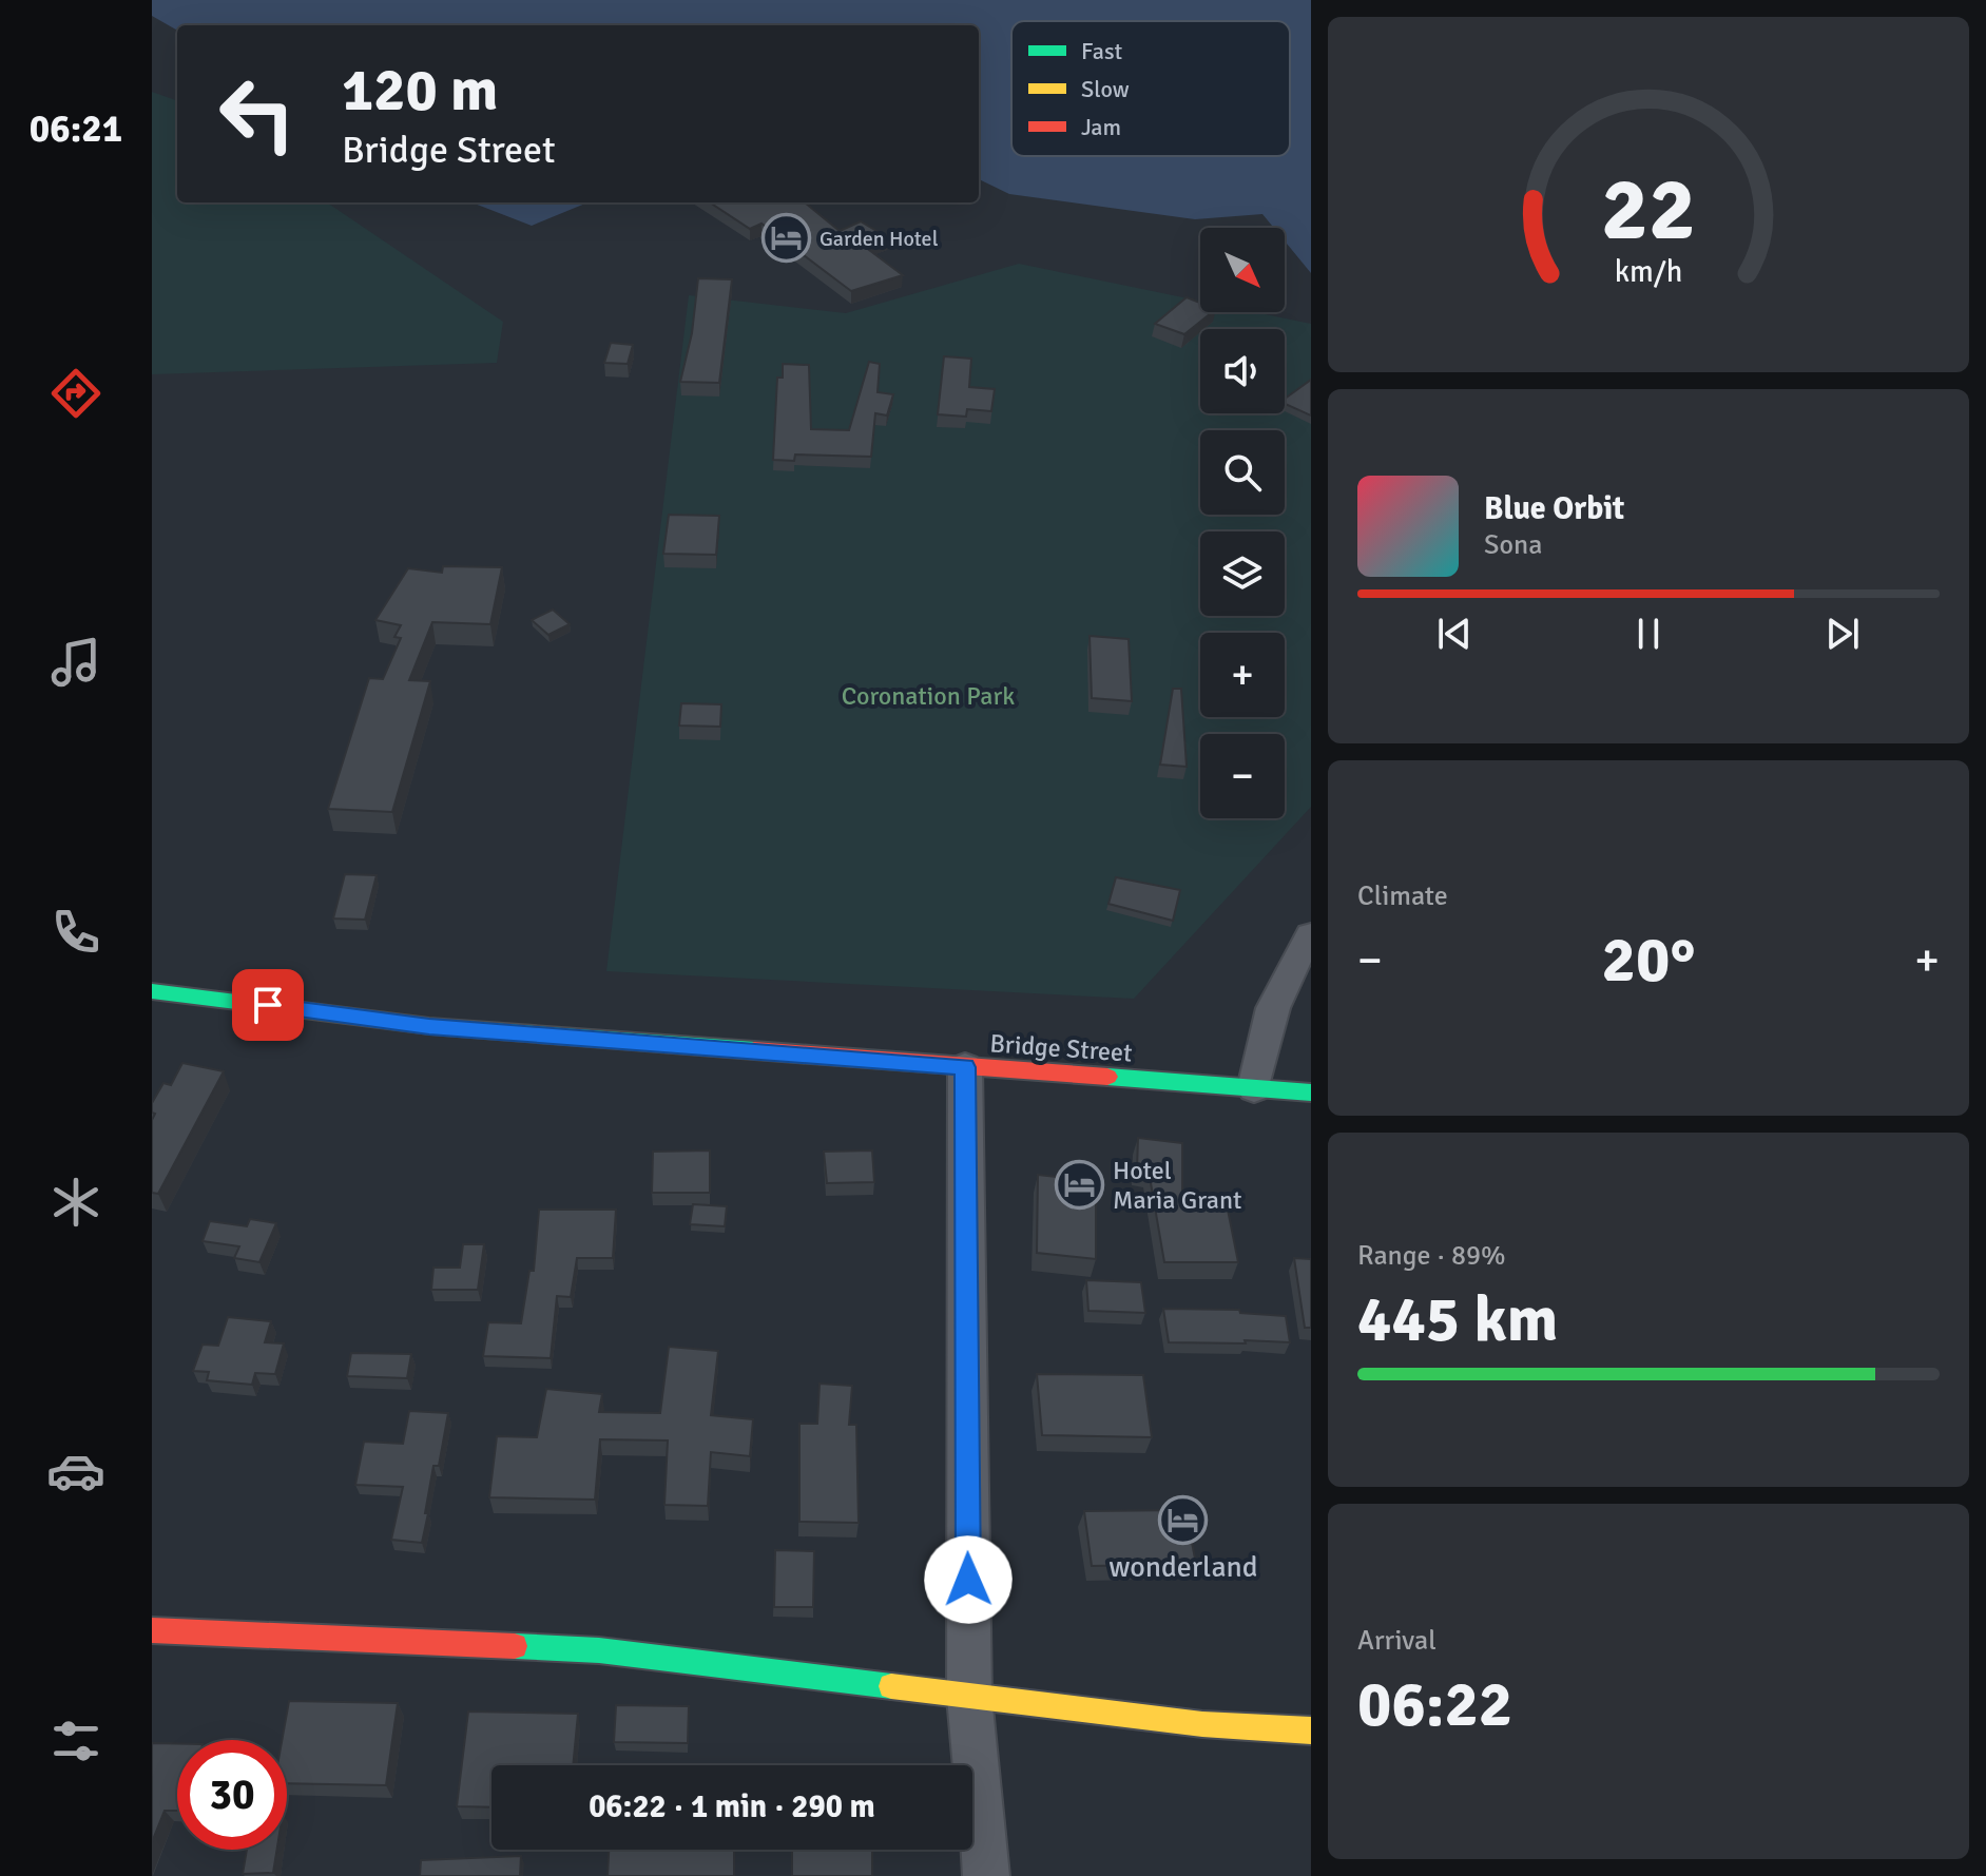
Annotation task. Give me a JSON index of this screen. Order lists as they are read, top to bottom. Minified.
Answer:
{"streets":{"street":["Bridge Street"]},"parks":["Coronation Park"],"places":{"hotel":["Garden Hotel","Hotel Maria Grant","wonderland"]},"legend":["Fast","Slow","Jam"],"north":"bottom right","page":{"tabs":"06:21","turn":["120 m","Bridge Street"],"map_buttons":["+","−"],"song":["Blue Orbit","Sona"],"tile":["Climate",["Range · 89%","445 km"],["Arrival","06:22"]],"heat":["−","20°","+"],"limit":"30","trip":"06:22 · 1 min · 290 m","gauge":["22","km/h"]}}
